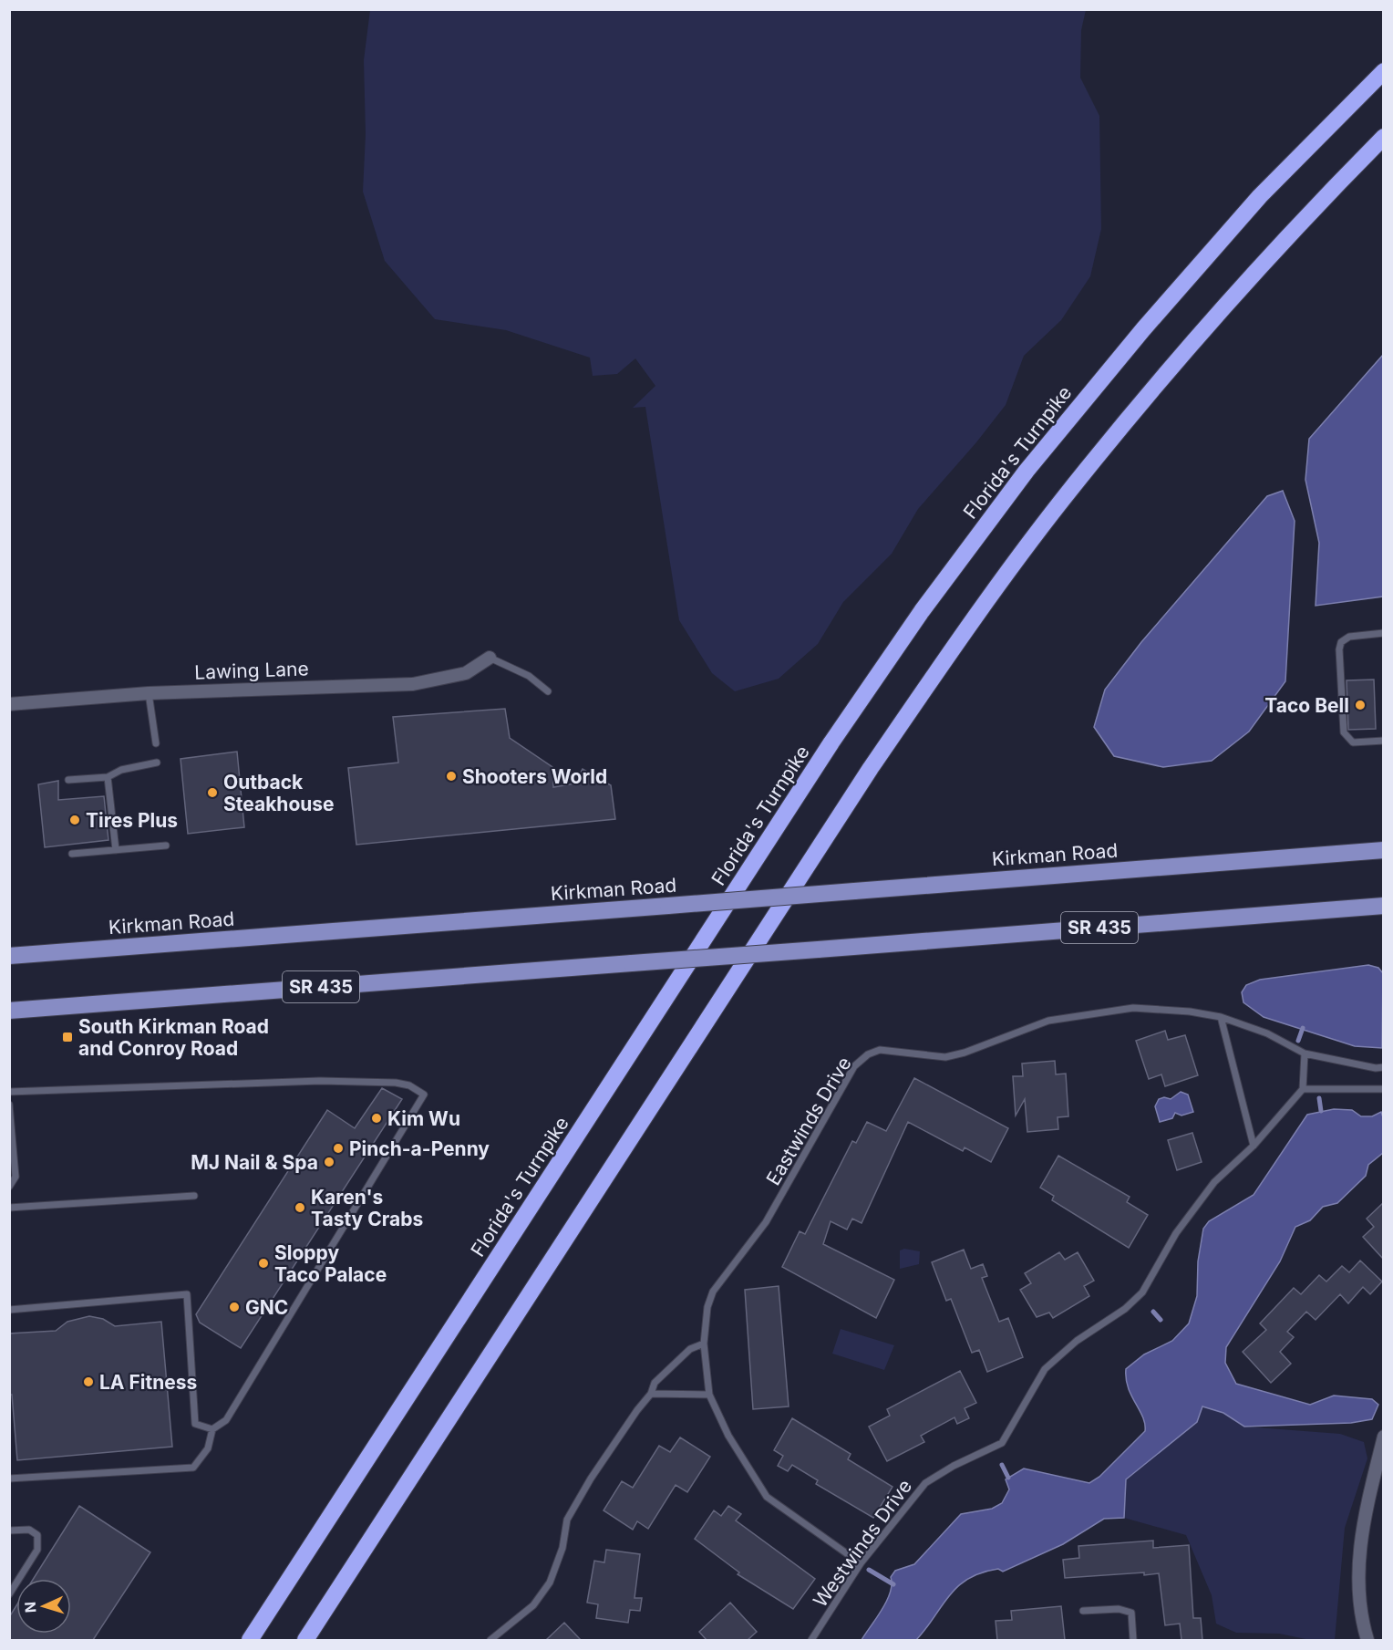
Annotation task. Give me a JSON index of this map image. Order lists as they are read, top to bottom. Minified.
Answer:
{"streets":{"highway":["Florida's Turnpike"],"main road":["Kirkman Road","SR 435"],"street":["Lawing Lane"],"lane":["Eastwinds Drive","Westwinds Drive"]},"crossings":[["Eastwinds Drive","Westwinds Drive"]],"places":{"other":["Taco Bell","Shooters World","Outback Steakhouse","Tires Plus","Kim Wu","Pinch-a-Penny","MJ Nail & Spa","Karen's Tasty Crabs","Sloppy Taco Palace","GNC","LA Fitness"],"transit":["South Kirkman Road and Conroy Road"]},"north":"left"}
